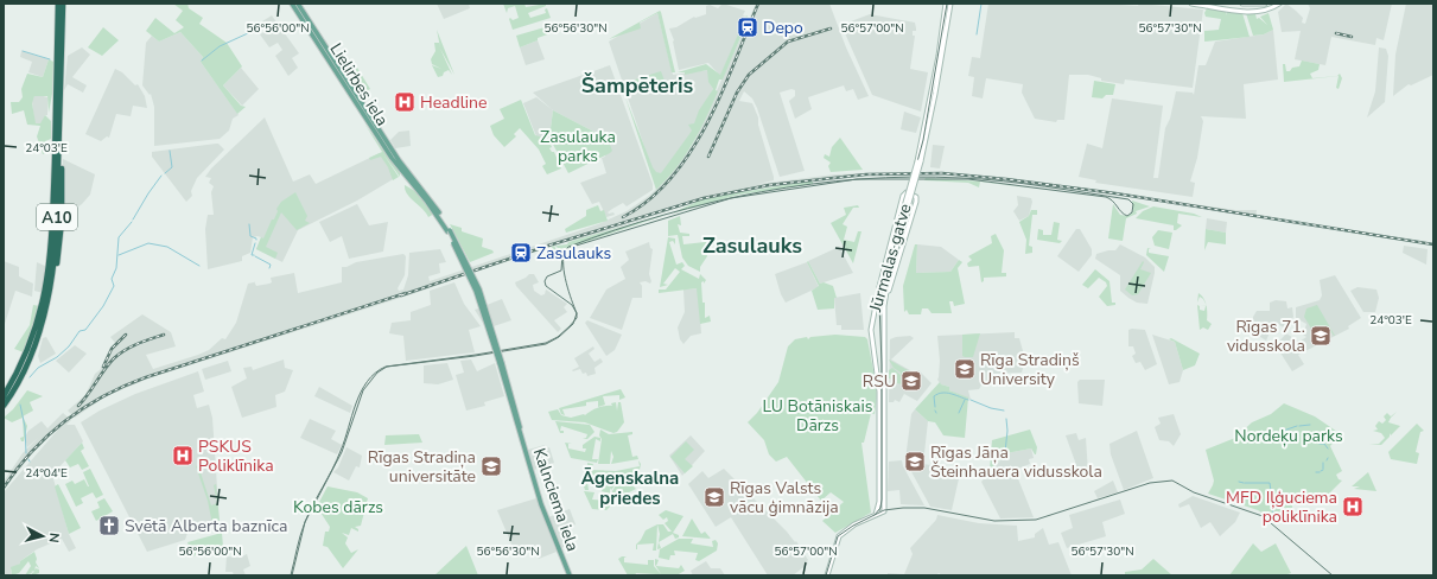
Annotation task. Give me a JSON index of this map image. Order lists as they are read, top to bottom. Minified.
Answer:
{"streets":{"highway":["A10"],"main road":["Lielirbes iela","Jūrmalas gatve","Kalnciema iela"]},"crossings":[["Lielirbes iela","Kalnciema iela"]],"districts":["Šampēteris","Zasulauks","Āgenskalna priedes"],"parks":["Zasulauka parks","LU Botāniskais Dārzs","Nordeķu parks","Kobes dārzs"],"places":{"station":["Depo","Zasulauks"],"hospital":["Headline","PSKUS Poliklīnika","MFD Iļģuciema poliklīnika"],"school or university":["Rīgas 71. vidusskola","Rīga Stradiņš University","RSU","Rīgas Jāņa Šteinhauera vidusskola","Rīgas Stradiņa universitāte","Rīgas Valsts vācu ģimnāzija"],"church":["Svētā Alberta baznīca"]},"north":"right","coordinates":["56°56'00\"N","56°56'30\"N","56°57'00\"N","56°57'30\"N","24°03'E","24°04'E"]}
